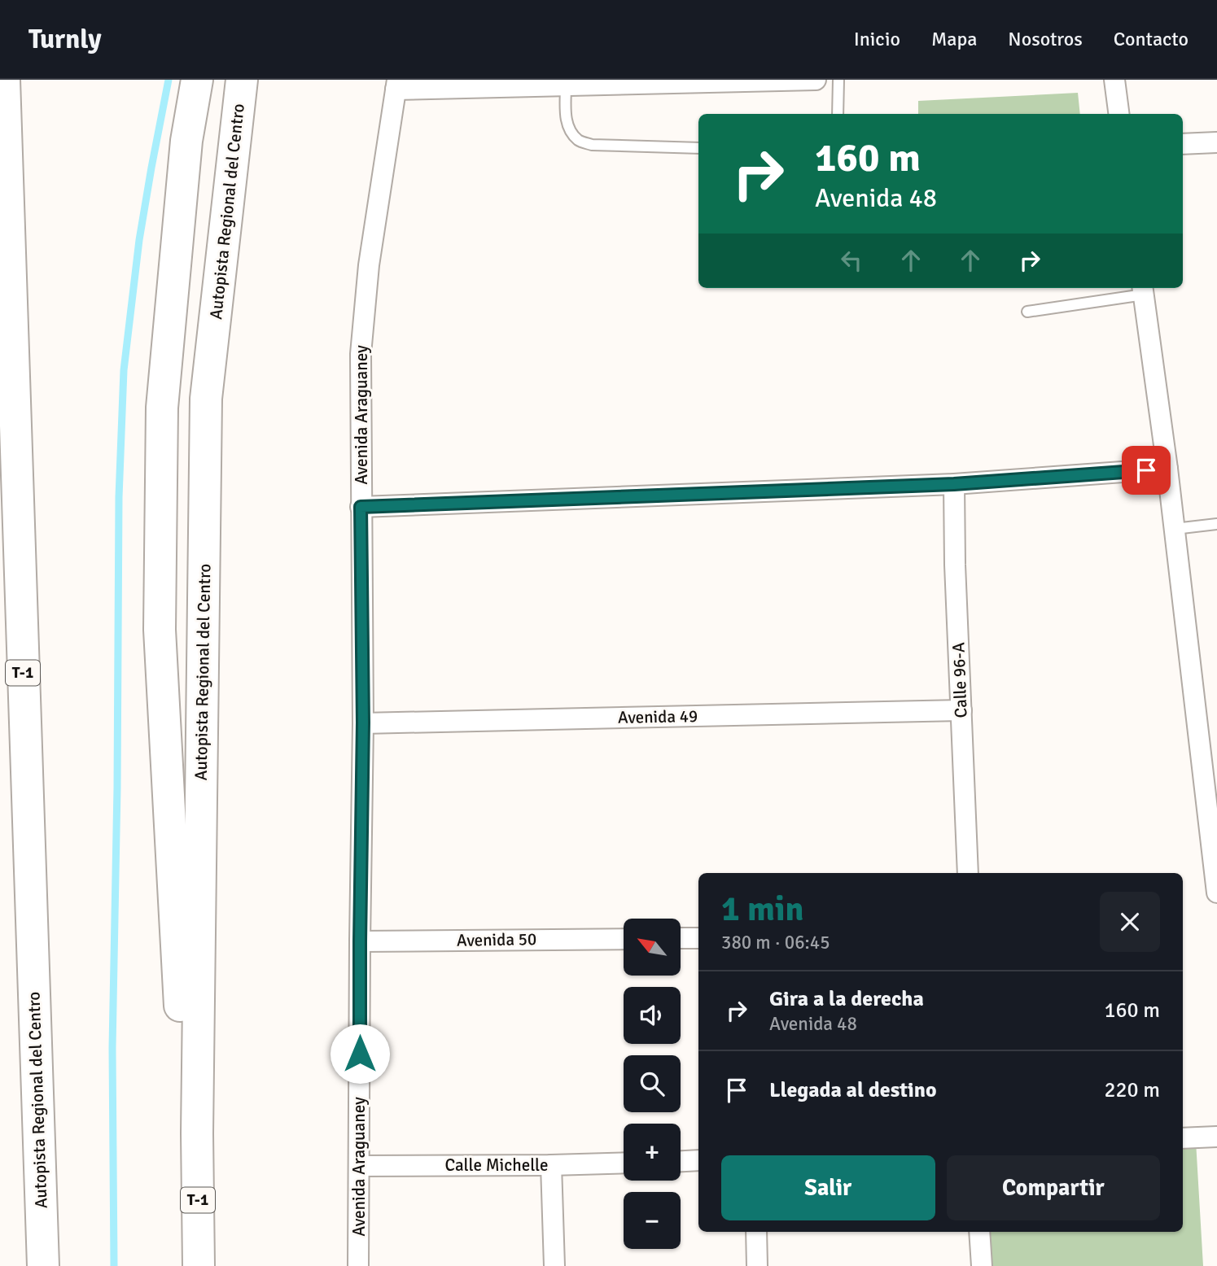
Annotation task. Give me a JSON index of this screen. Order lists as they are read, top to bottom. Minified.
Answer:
{"streets":{"highway":["Autopista Regional del Centro","T-1"],"street":["Avenida Araguaney","Calle 96-A","Avenida 49","Avenida 50","Calle Michelle"]},"crossings":[["Avenida Araguaney","Avenida 49"],["Avenida Araguaney","Avenida 50"],["Avenida Araguaney","Calle Michelle"],["Calle 96-A","Avenida 49"]],"north":"top left","page":{"header":"Turnly","nav":["Inicio","Mapa","Nosotros","Contacto"],"turn":["160 m","Avenida 48"],"heading":["1 min","380 m · 06:45"],"map_buttons":["+","−"],"list":[{"name":"Gira a la derecha","note":"Avenida 48","value":"160 m"},{"name":"Llegada al destino","value":"220 m"}],"buttons":["Salir","Compartir"]}}
